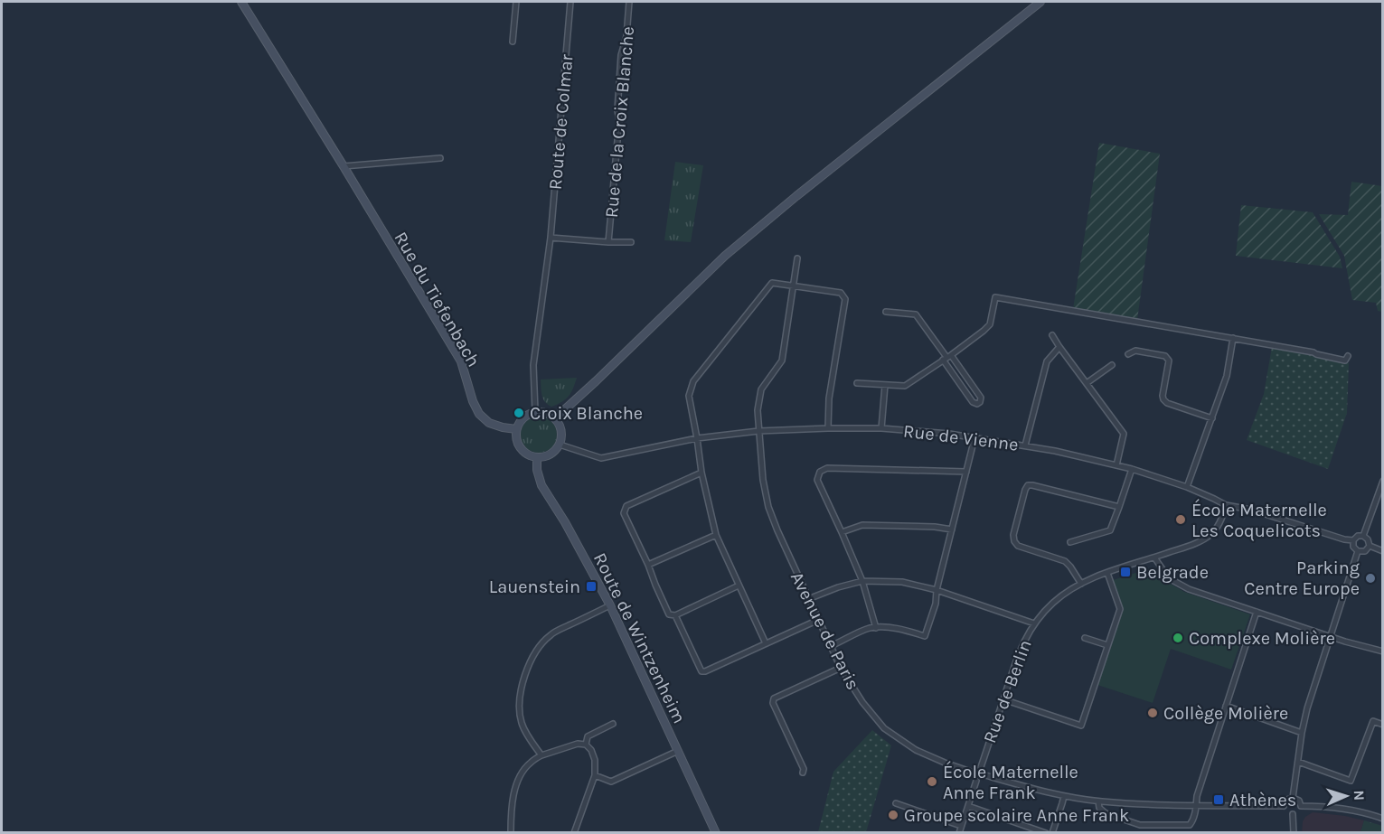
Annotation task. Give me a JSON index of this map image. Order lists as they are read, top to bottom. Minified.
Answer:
{"streets":{"main road":["Rue du Tiefenbach","Route de Wintzenheim"],"street":["Route de Colmar","Rue de la Croix Blanche","Rue de Vienne","Avenue de Paris","Rue de Berlin"]},"crossings":[["Route de Colmar","Rue de la Croix Blanche"],["Rue du Tiefenbach","Rue de Vienne"],["Rue du Tiefenbach","Route de Wintzenheim"],["Rue de Vienne","Avenue de Paris"],["Rue de Vienne","Route de Wintzenheim"],["Rue de Vienne","Rue de Berlin"],["Avenue de Paris","Rue de Berlin"]],"places":{"other":["Croix Blanche","École Maternelle Les Coquelicots","Parking Centre Europe","Complexe Molière","Collège Molière","École Maternelle Anne Frank","Groupe scolaire Anne Frank"],"transit":["Belgrade","Lauenstein","Athènes"]},"north":"right"}
